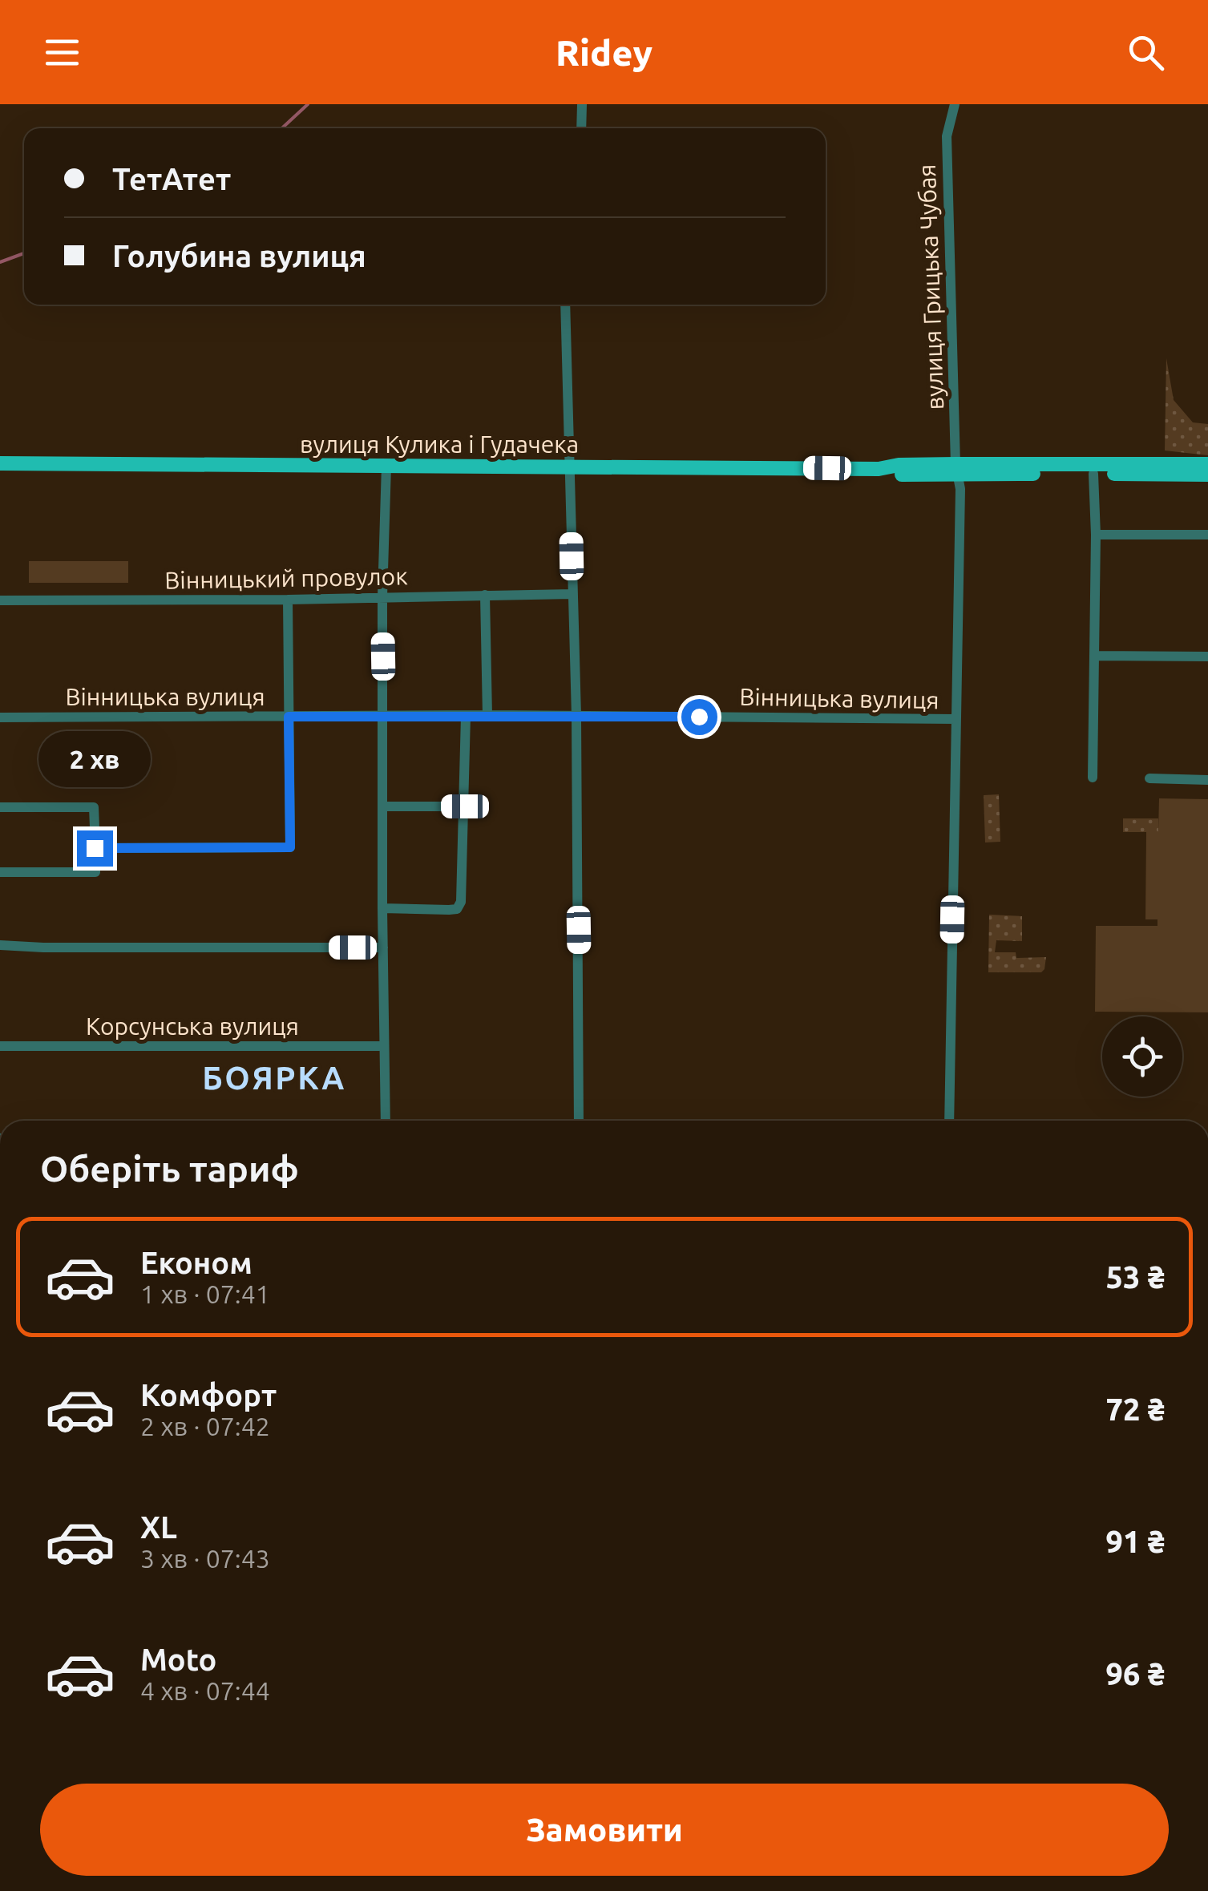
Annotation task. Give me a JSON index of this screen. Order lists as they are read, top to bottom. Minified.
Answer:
{"streets":{"main road":["вулиця Кулика і Гудачека"],"street":["вулиця Грицька Чубая","Вінницький провулок","Вінницька вулиця","Корсунська вулиця"]},"crossings":[["вулиця Грицька Чубая","вулиця Кулика і Гудачека"],["вулиця Грицька Чубая","Вінницька вулиця"]],"districts":["БОЯРКА"],"page":{"header":"Ridey","banner":["ТетАтет","Голубина вулиця"],"bubble":"2 хв","heading":"Оберіть тариф","list":[{"name":"Економ","note":"1 хв · 07:41","value":"53 ₴"},{"name":"Комфорт","note":"2 хв · 07:42","value":"72 ₴"},{"name":"XL","note":"3 хв · 07:43","value":"91 ₴"},{"name":"Moto","note":"4 хв · 07:44","value":"96 ₴"}],"buttons":"Замовити"}}
